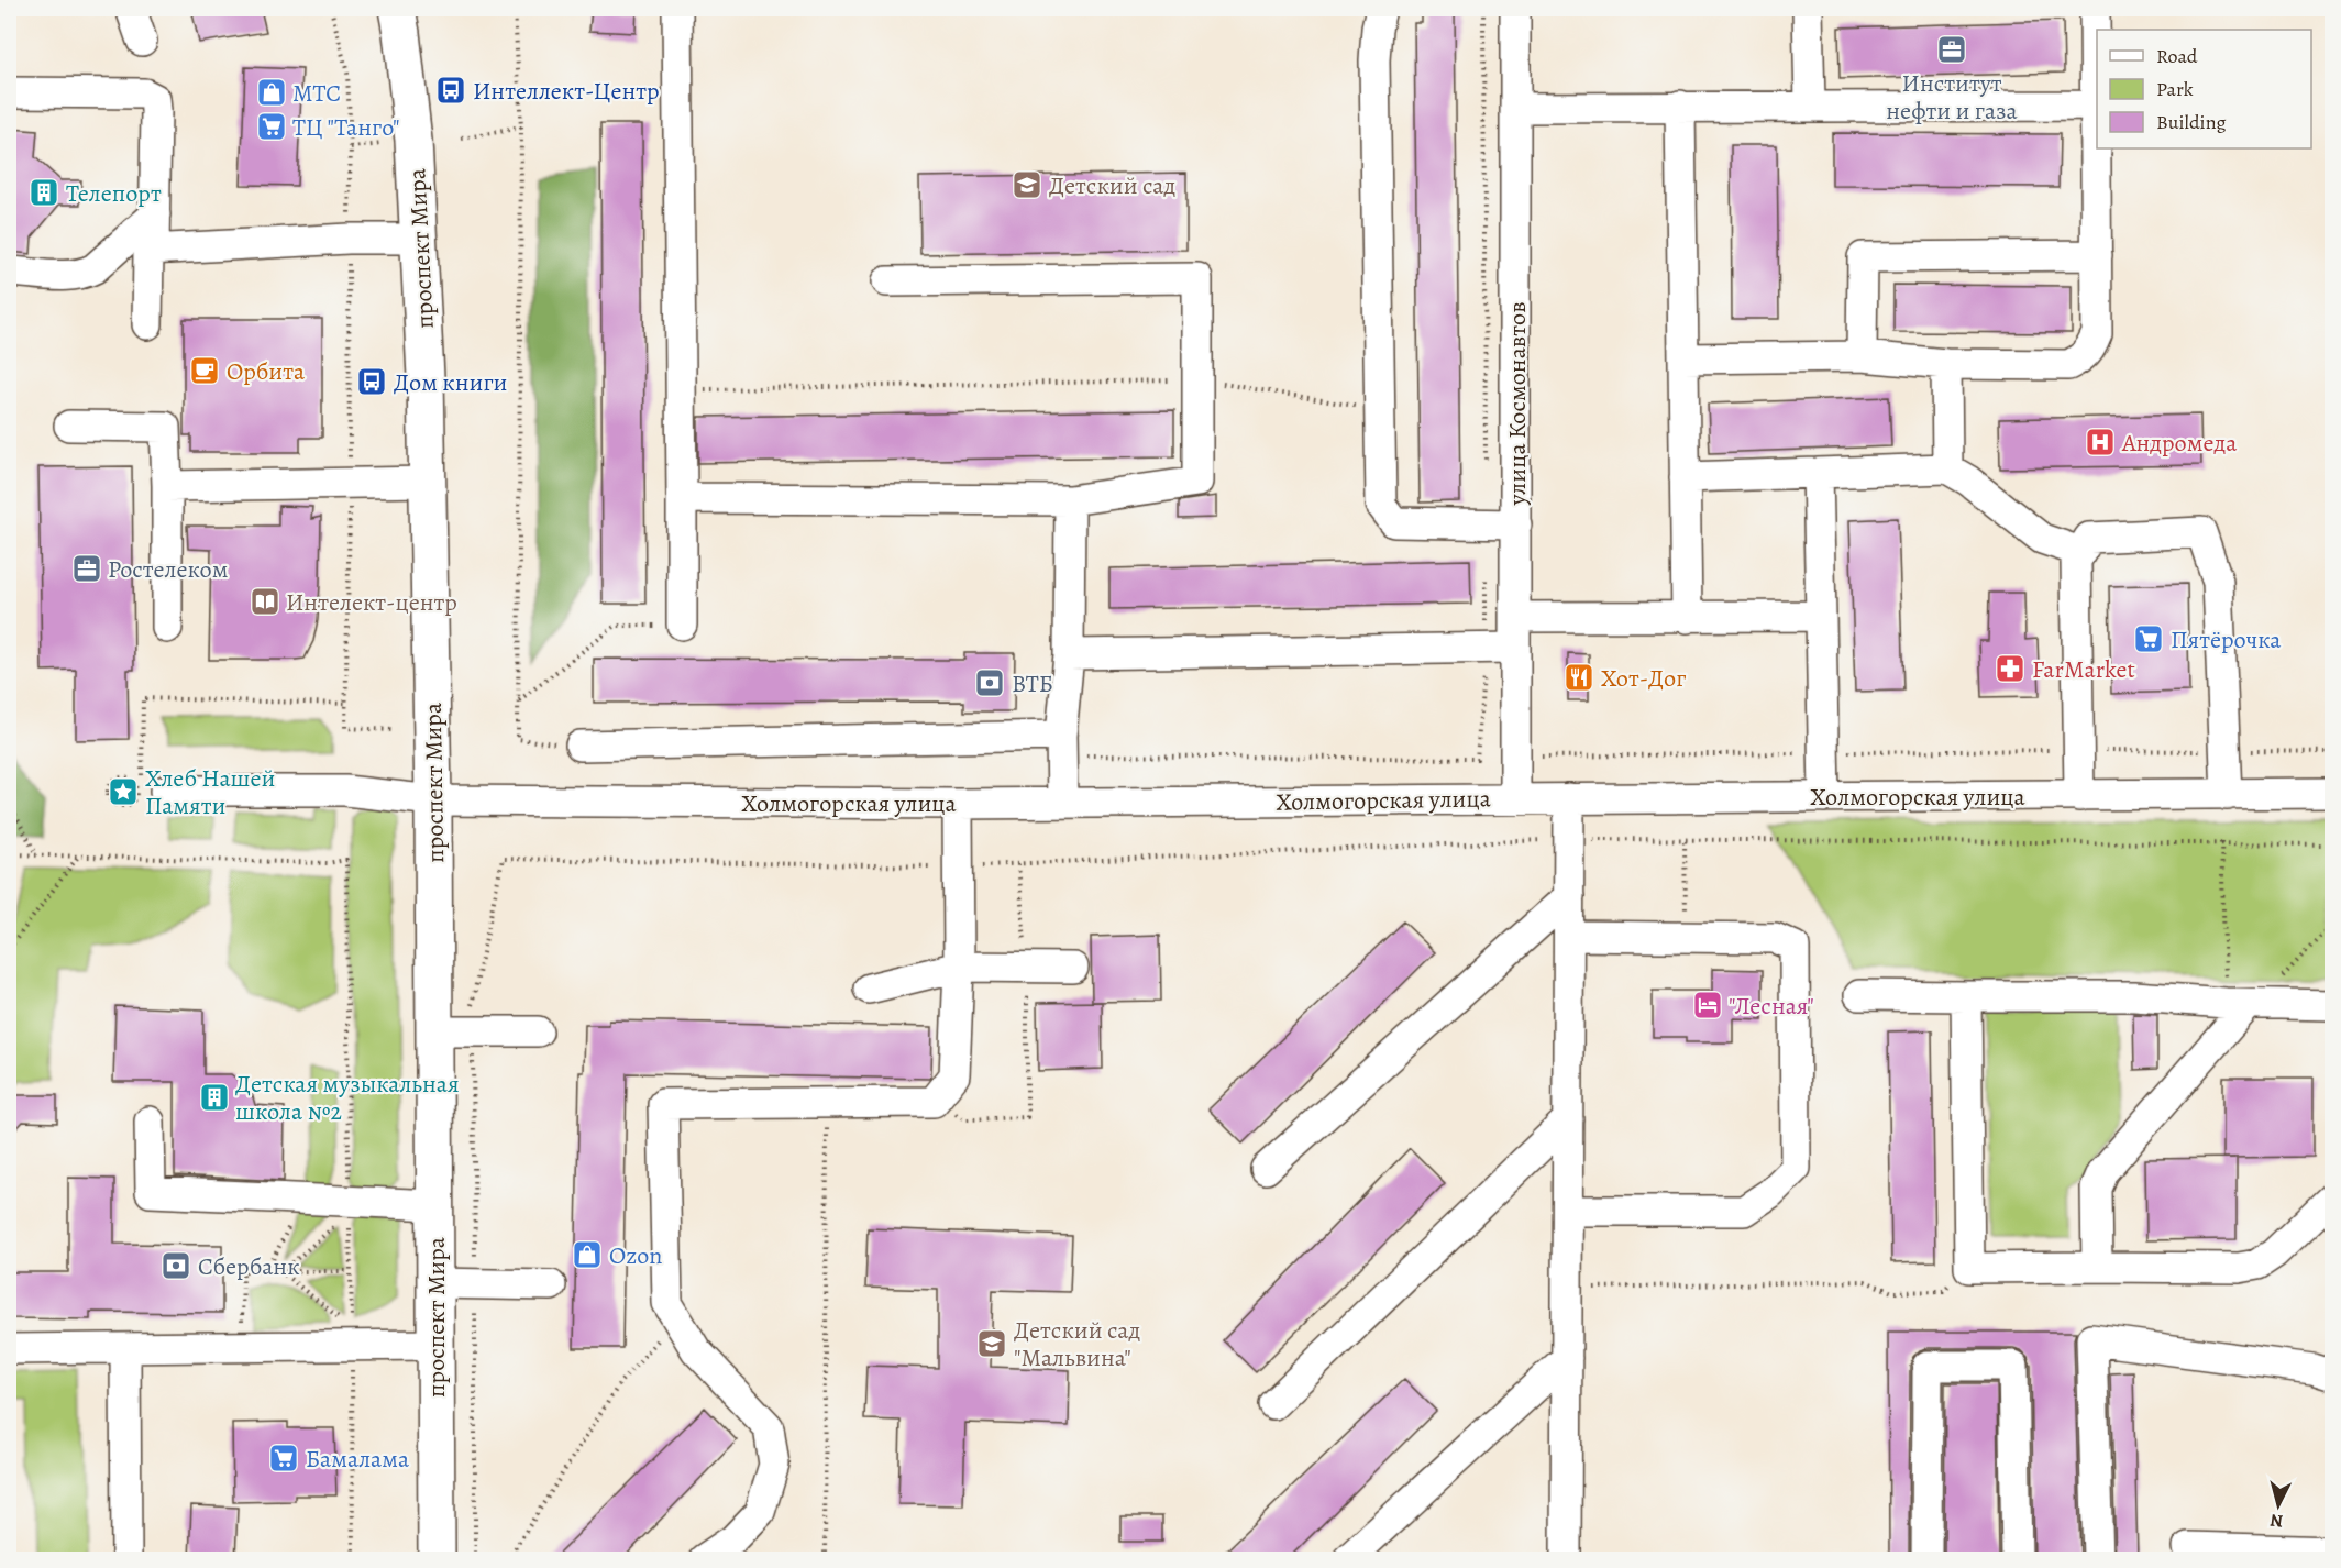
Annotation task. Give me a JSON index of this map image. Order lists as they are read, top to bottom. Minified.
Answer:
{"streets":{"main road":["проспект Мира"],"street":["улица Космонавтов","Холмогорская улица"]},"crossings":[["проспект Мира","Холмогорская улица"],["улица Космонавтов","Холмогорская улица"]],"places":{"office":["Институт нефти и газа","Ростелеком"],"bus stop":["Интеллект-Центр","Дом книги"],"shop":["МТС","Ozon"],"supermarket":["ТЦ \"Танго\"","Пятёрочка","Бамалама"],"school or university":["Детский сад","Детский сад \"Мальвина\""],"building":["Телепорт","Детская музыкальная школа №2"],"cafe":["Орбита"],"hospital":["Андромеда"],"library":["Интелект-центр"],"pharmacy":["FarMarket"],"restaurant":["Хот-Дог"],"bank":["ВТБ","Сбербанк"],"place":["Хлеб Нашей Памяти"],"hotel":["\"Лесная\""]},"legend":["Road","Park","Building"],"north":"bottom"}
